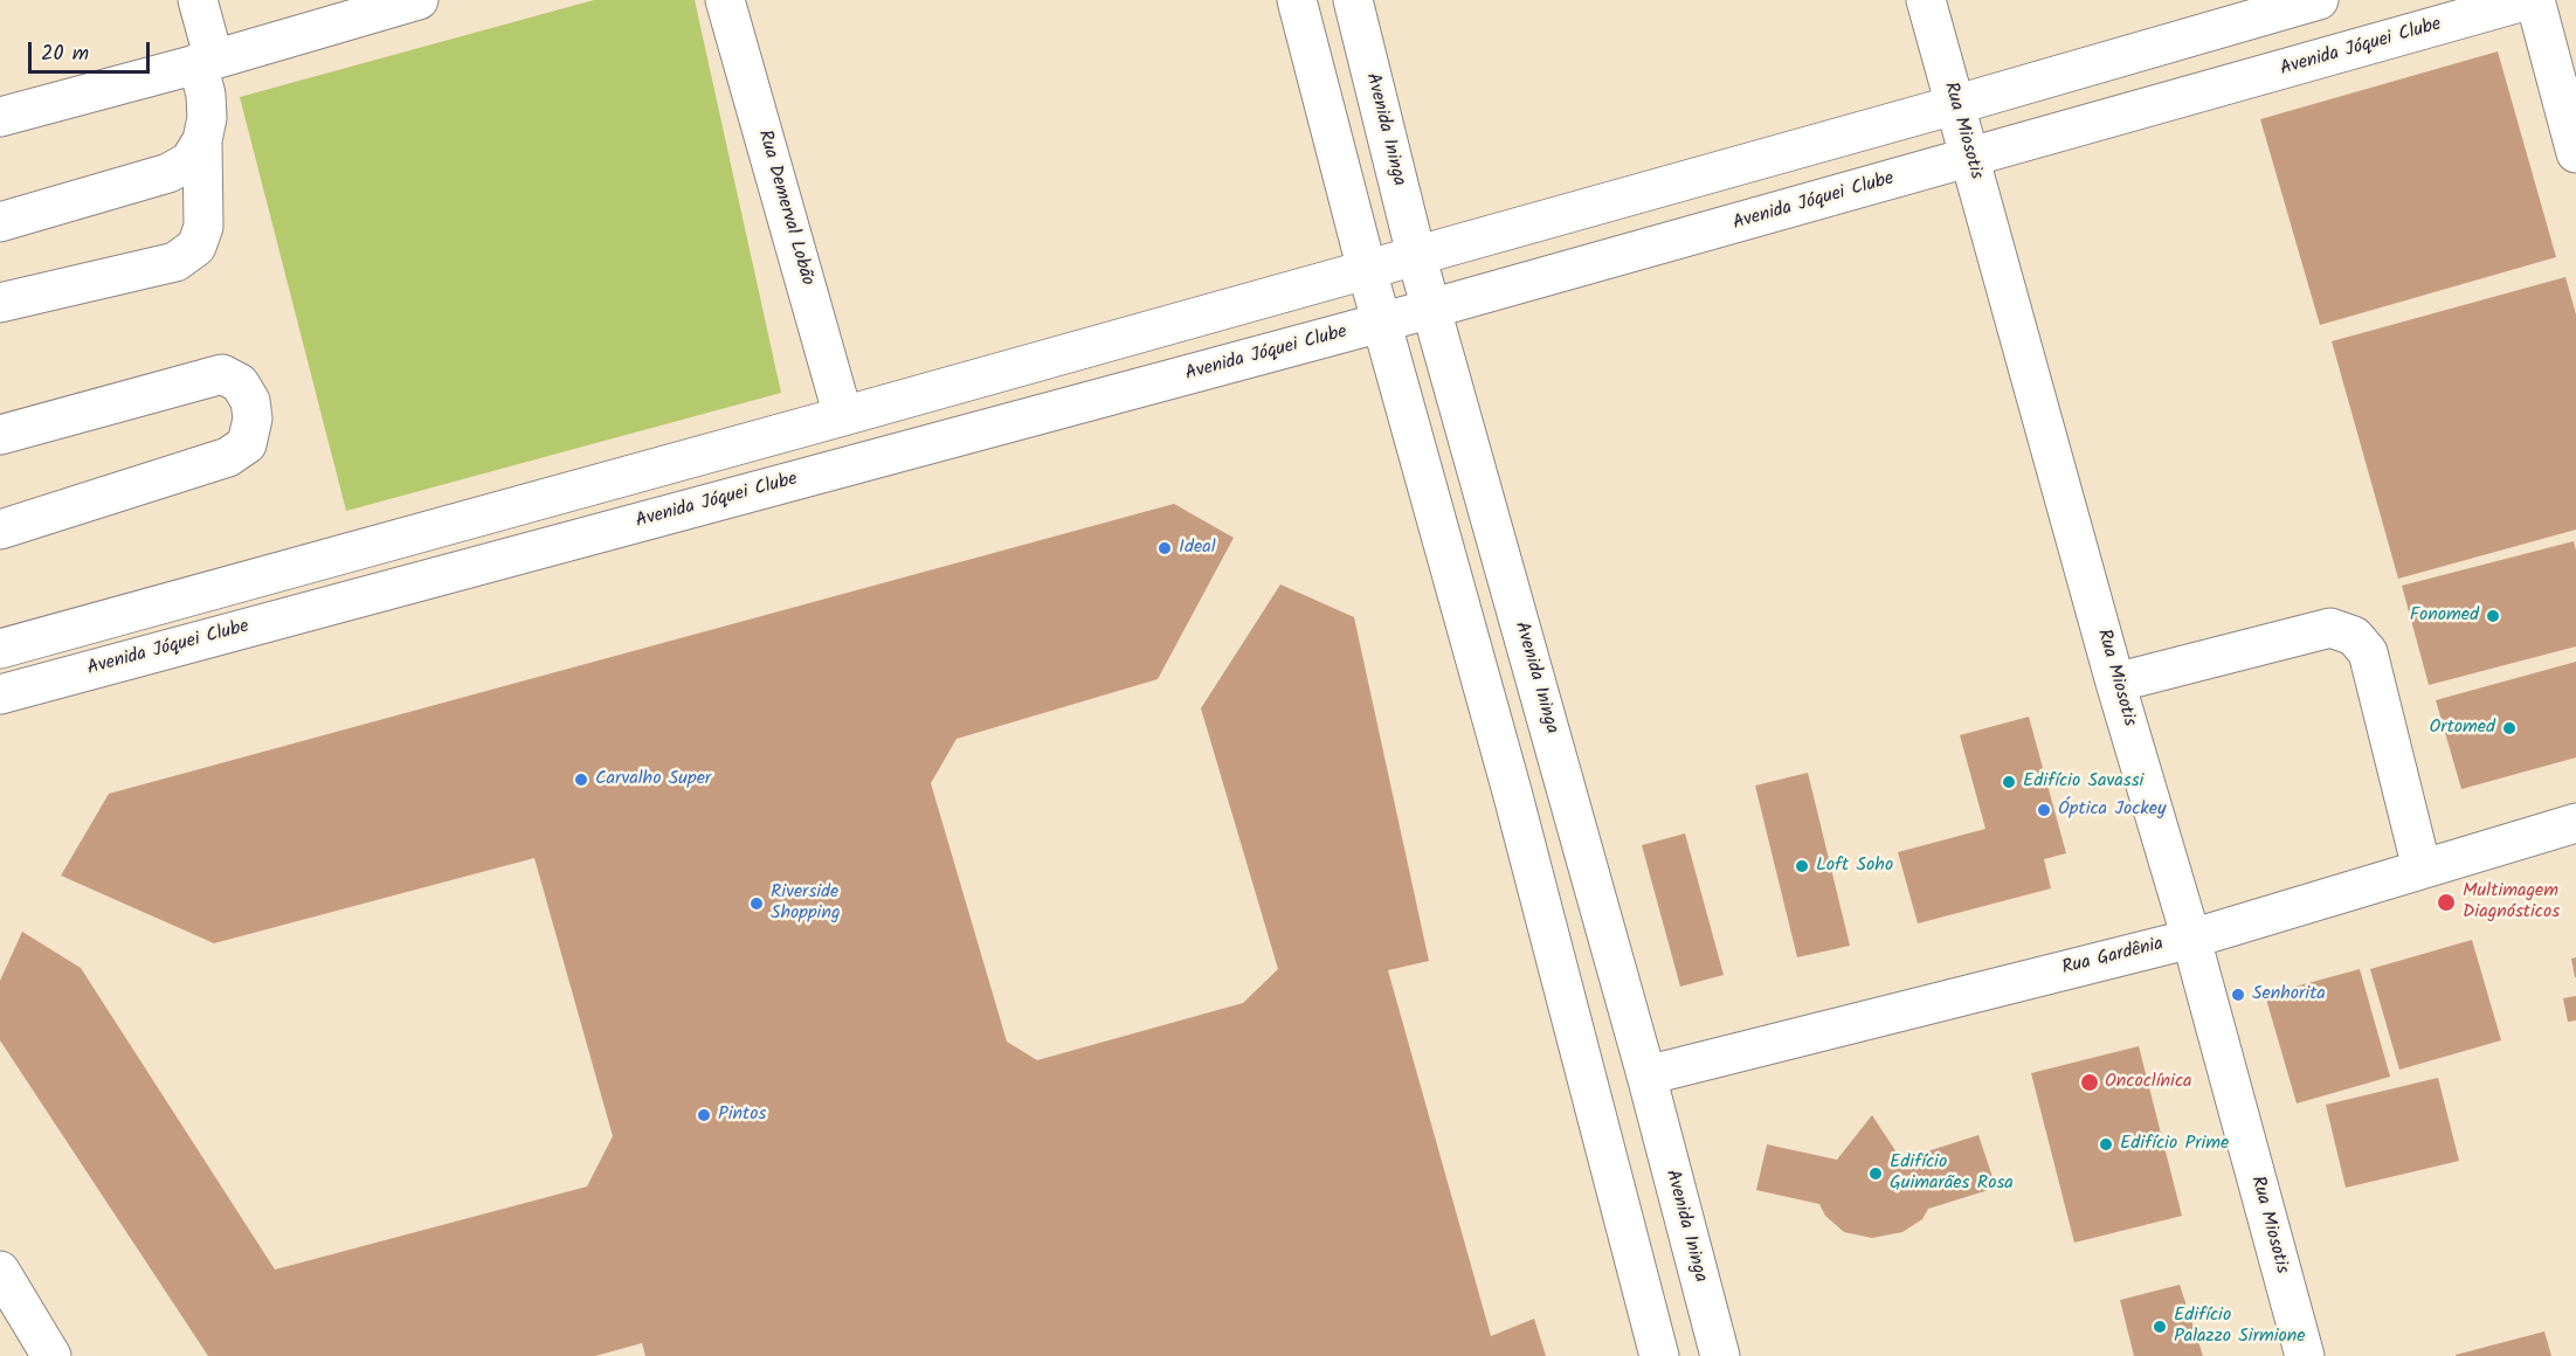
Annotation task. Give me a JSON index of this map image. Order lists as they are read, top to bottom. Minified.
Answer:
{"streets":{"main road":["Avenida Jóquei Clube","Avenida Ininga","Rua Miosotis","Rua Demerval Lobão","Rua Gardênia"]},"crossings":[["Avenida Jóquei Clube","Avenida Ininga"],["Avenida Jóquei Clube","Rua Miosotis"],["Avenida Ininga","Rua Gardênia"],["Rua Miosotis","Rua Gardênia"]],"places":["Ideal","Fonomed","Ortomed","Carvalho Super","Edifício Savassi","Óptica Jockey","Loft Soho","Multimagem Diagnósticos","Riverside Shopping","Senhorita","Oncoclínica","Pintos","Edifício Prime","Edifício Guimarães Rosa","Edifício Palazzo Sirmione"],"scale_bar":"20 m"}
